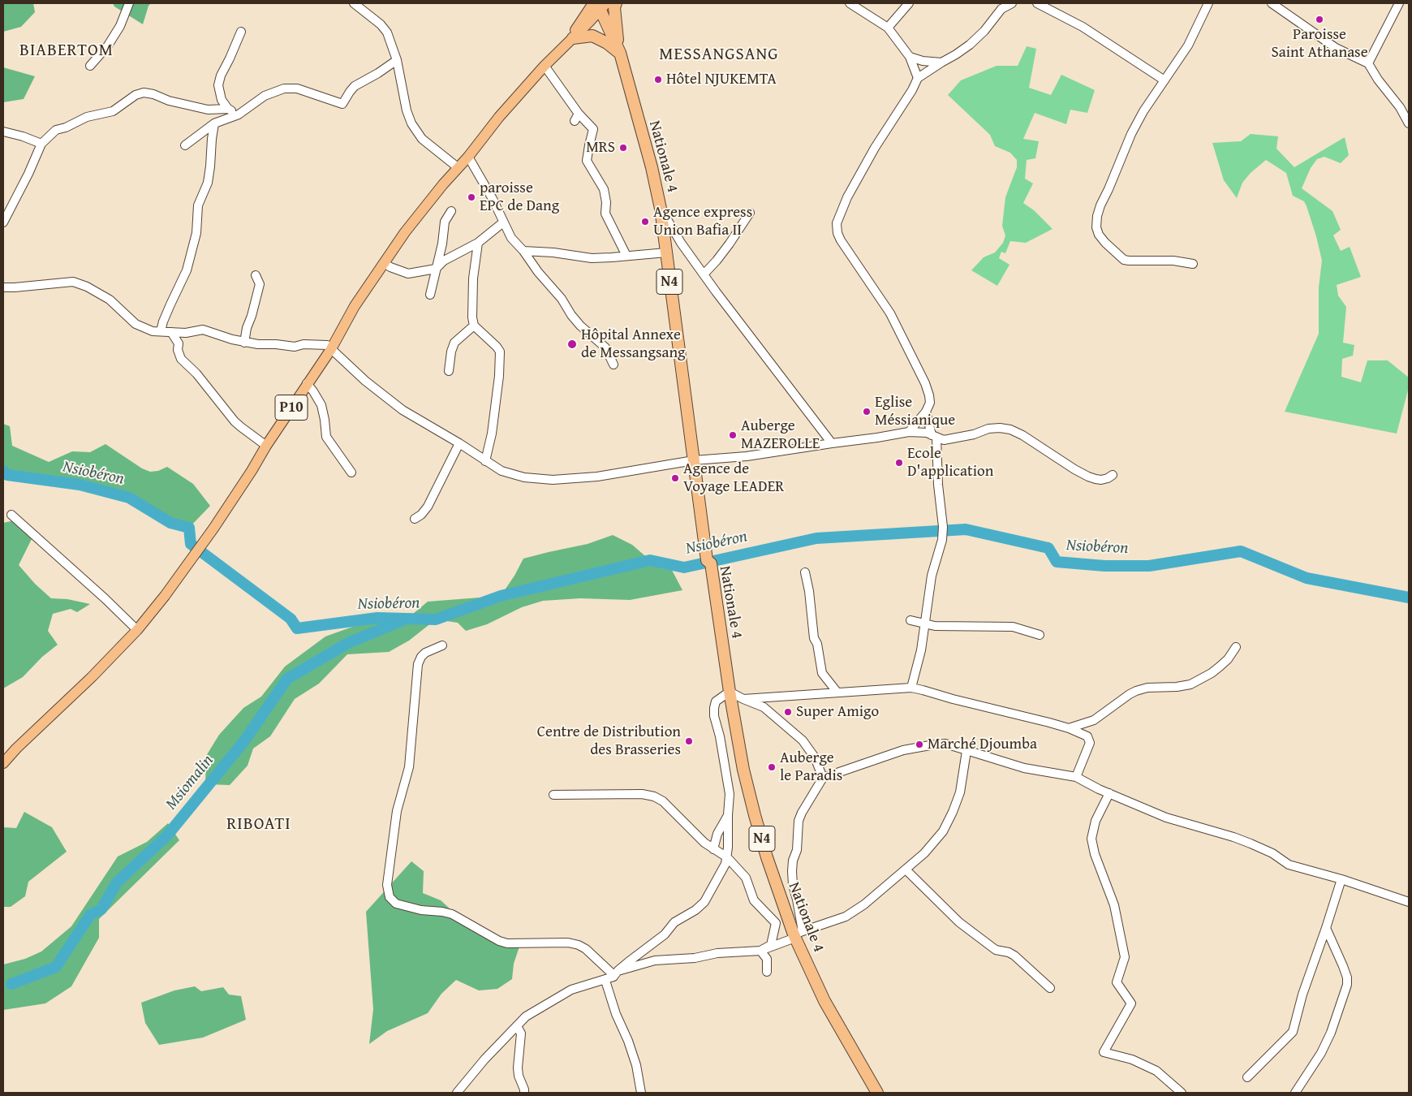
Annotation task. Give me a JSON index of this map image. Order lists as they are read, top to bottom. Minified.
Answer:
{"streets":{"highway":["Nationale 4","N4"],"main road":["P10"]},"crossings":[["Nationale 4","P10"]],"districts":["BIABERTOM","MESSANGSANG","RIBOATI"],"water":["Nsiobéron","Msiomalin"],"places":["Paroisse Saint Athanase","Hôtel NJUKEMTA","MRS","paroisse EPC de Dang","Agence express Union Bafia II","Hôpital Annexe de Messangsang","Eglise Méssianique","Auberge MAZEROLLE","Ecole D'application","Agence de Voyage LEADER","Super Amigo","Centre de Distribution des Brasseries","Marché Djoumba","Auberge le Paradis"]}
